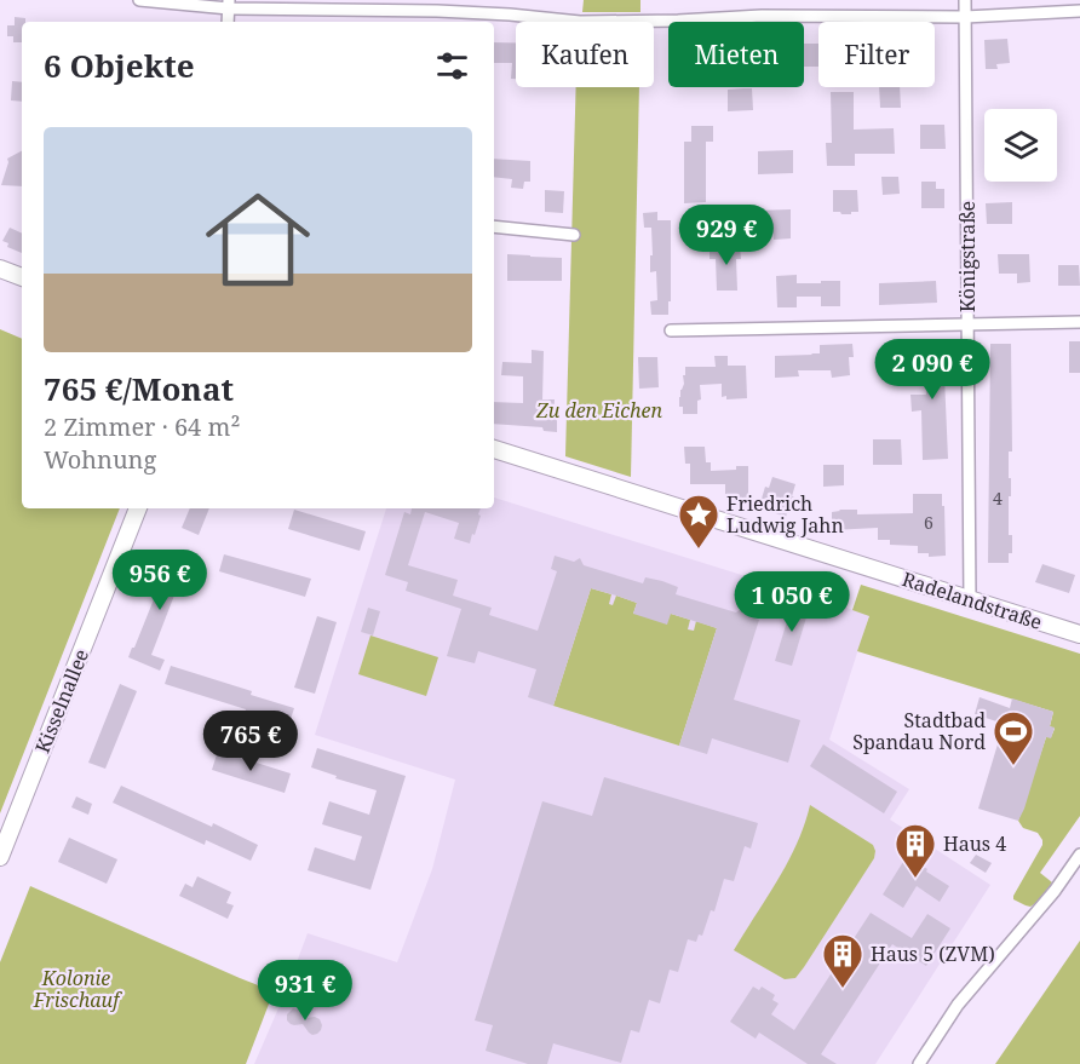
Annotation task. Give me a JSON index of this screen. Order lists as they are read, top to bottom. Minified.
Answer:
{"streets":{"street":["Königstraße","Radelandstraße","Kisselnallee"]},"crossings":[["Königstraße","Radelandstraße"]],"parks":["Zu den Eichen","Kolonie Frischauf"],"places":{"place":["Friedrich Ludwig Jahn"],"sports":["Stadtbad Spandau Nord"],"building":["Haus 4","Haus 5 (ZVM)"]},"house_numbers":["4","6"],"page":{"chip":["Kaufen","Mieten","Filter"],"heading":"6 Objekte","list":[{"name":"765 €/Monat","note":"2 Zimmer · 64 m² · Wohnung"}],"price":["929 €","2 090 €","956 €","1 050 €","765 €","931 €"]}}
